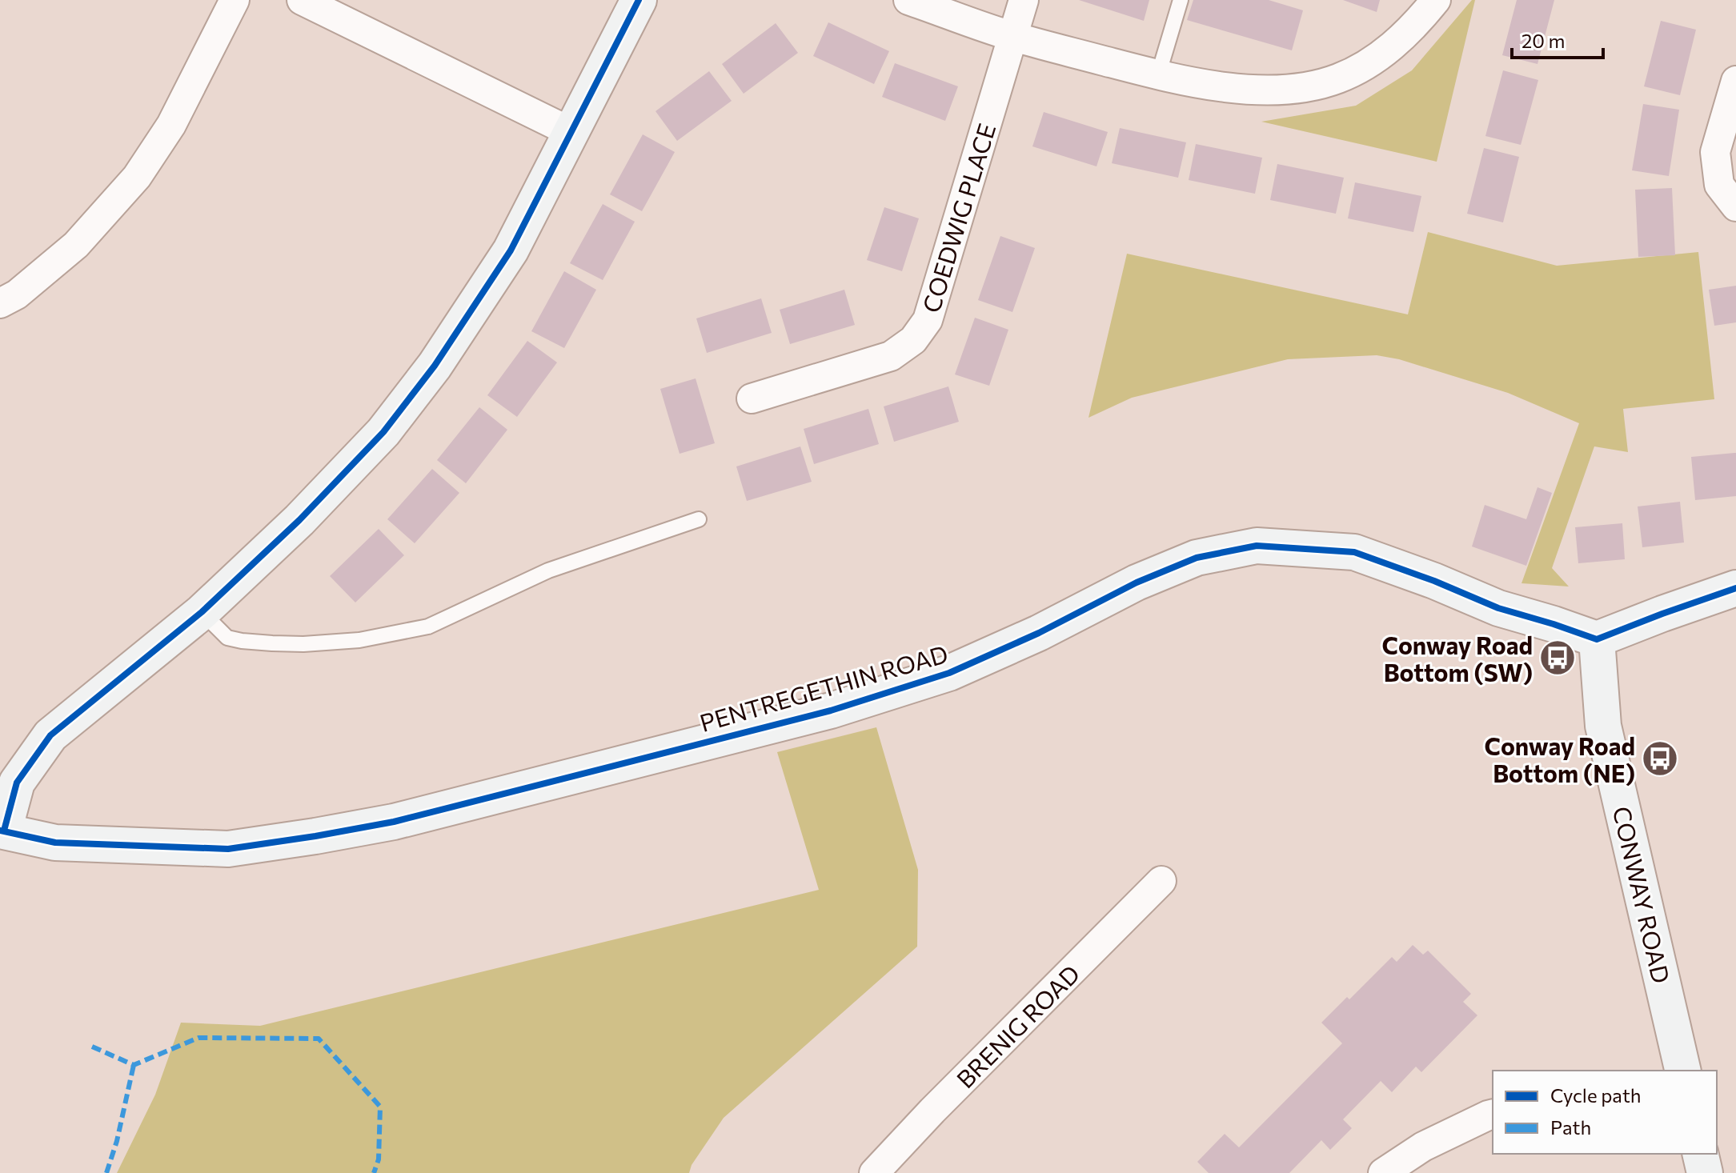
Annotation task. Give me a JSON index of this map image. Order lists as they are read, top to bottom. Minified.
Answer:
{"streets":{"street":["COEDWIG PLACE","PENTREGETHIN ROAD","CONWAY ROAD","BRENIG ROAD"]},"crossings":[["PENTREGETHIN ROAD","CONWAY ROAD"]],"places":{"bus stop":["Conway Road Bottom (SW)","Conway Road Bottom (NE)"]},"legend":["Cycle path","Path"],"scale_bar":"20 m"}
